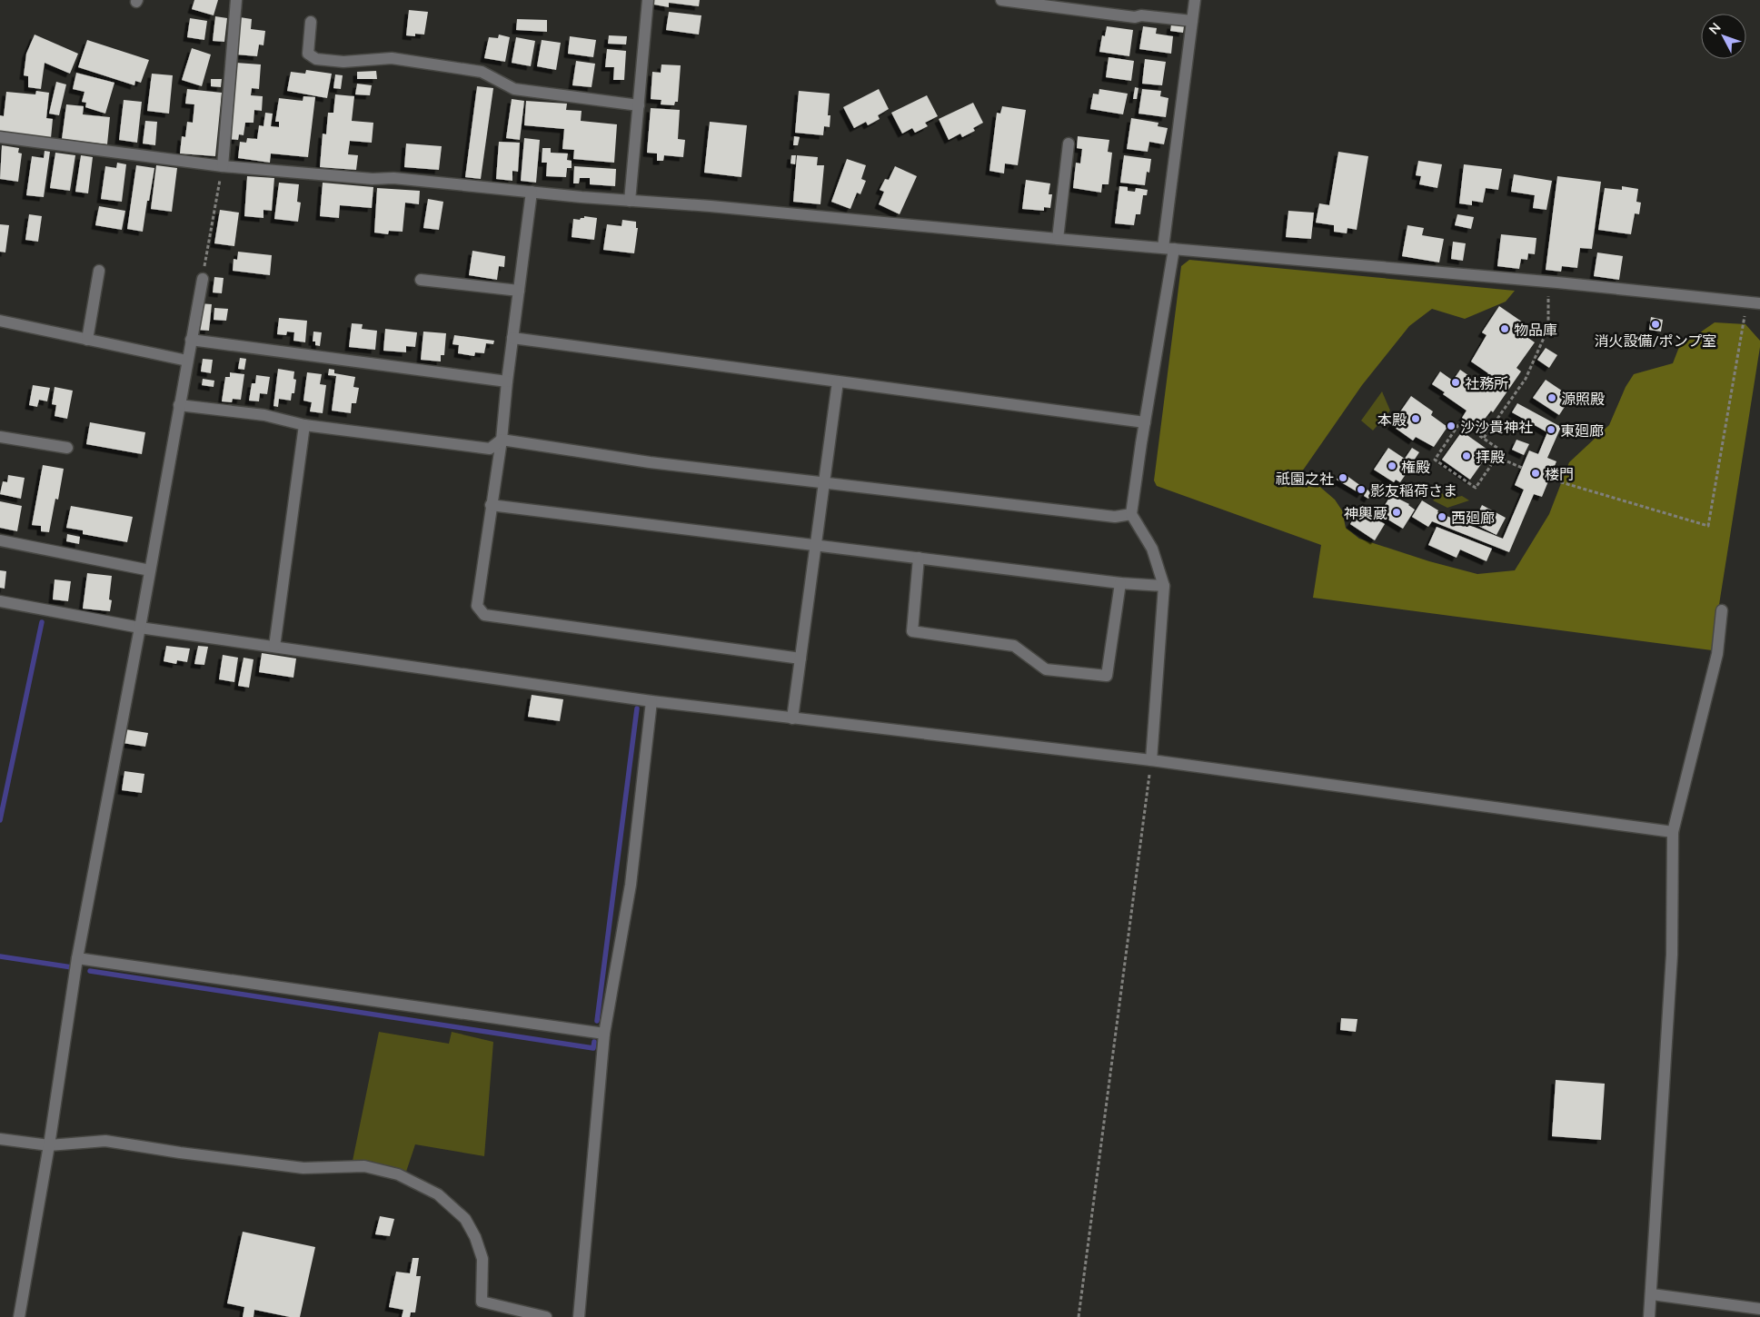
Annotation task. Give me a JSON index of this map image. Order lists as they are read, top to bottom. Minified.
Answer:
{"places":["消火設備/ポンプ室","物品庫","社務所","源照殿","本殿","沙沙貴神社","東廻廊","拝殿","権殿","楼門","祇園之社","影友稲荷さま","神輿蔵","西廻廊"],"north":"top left"}
